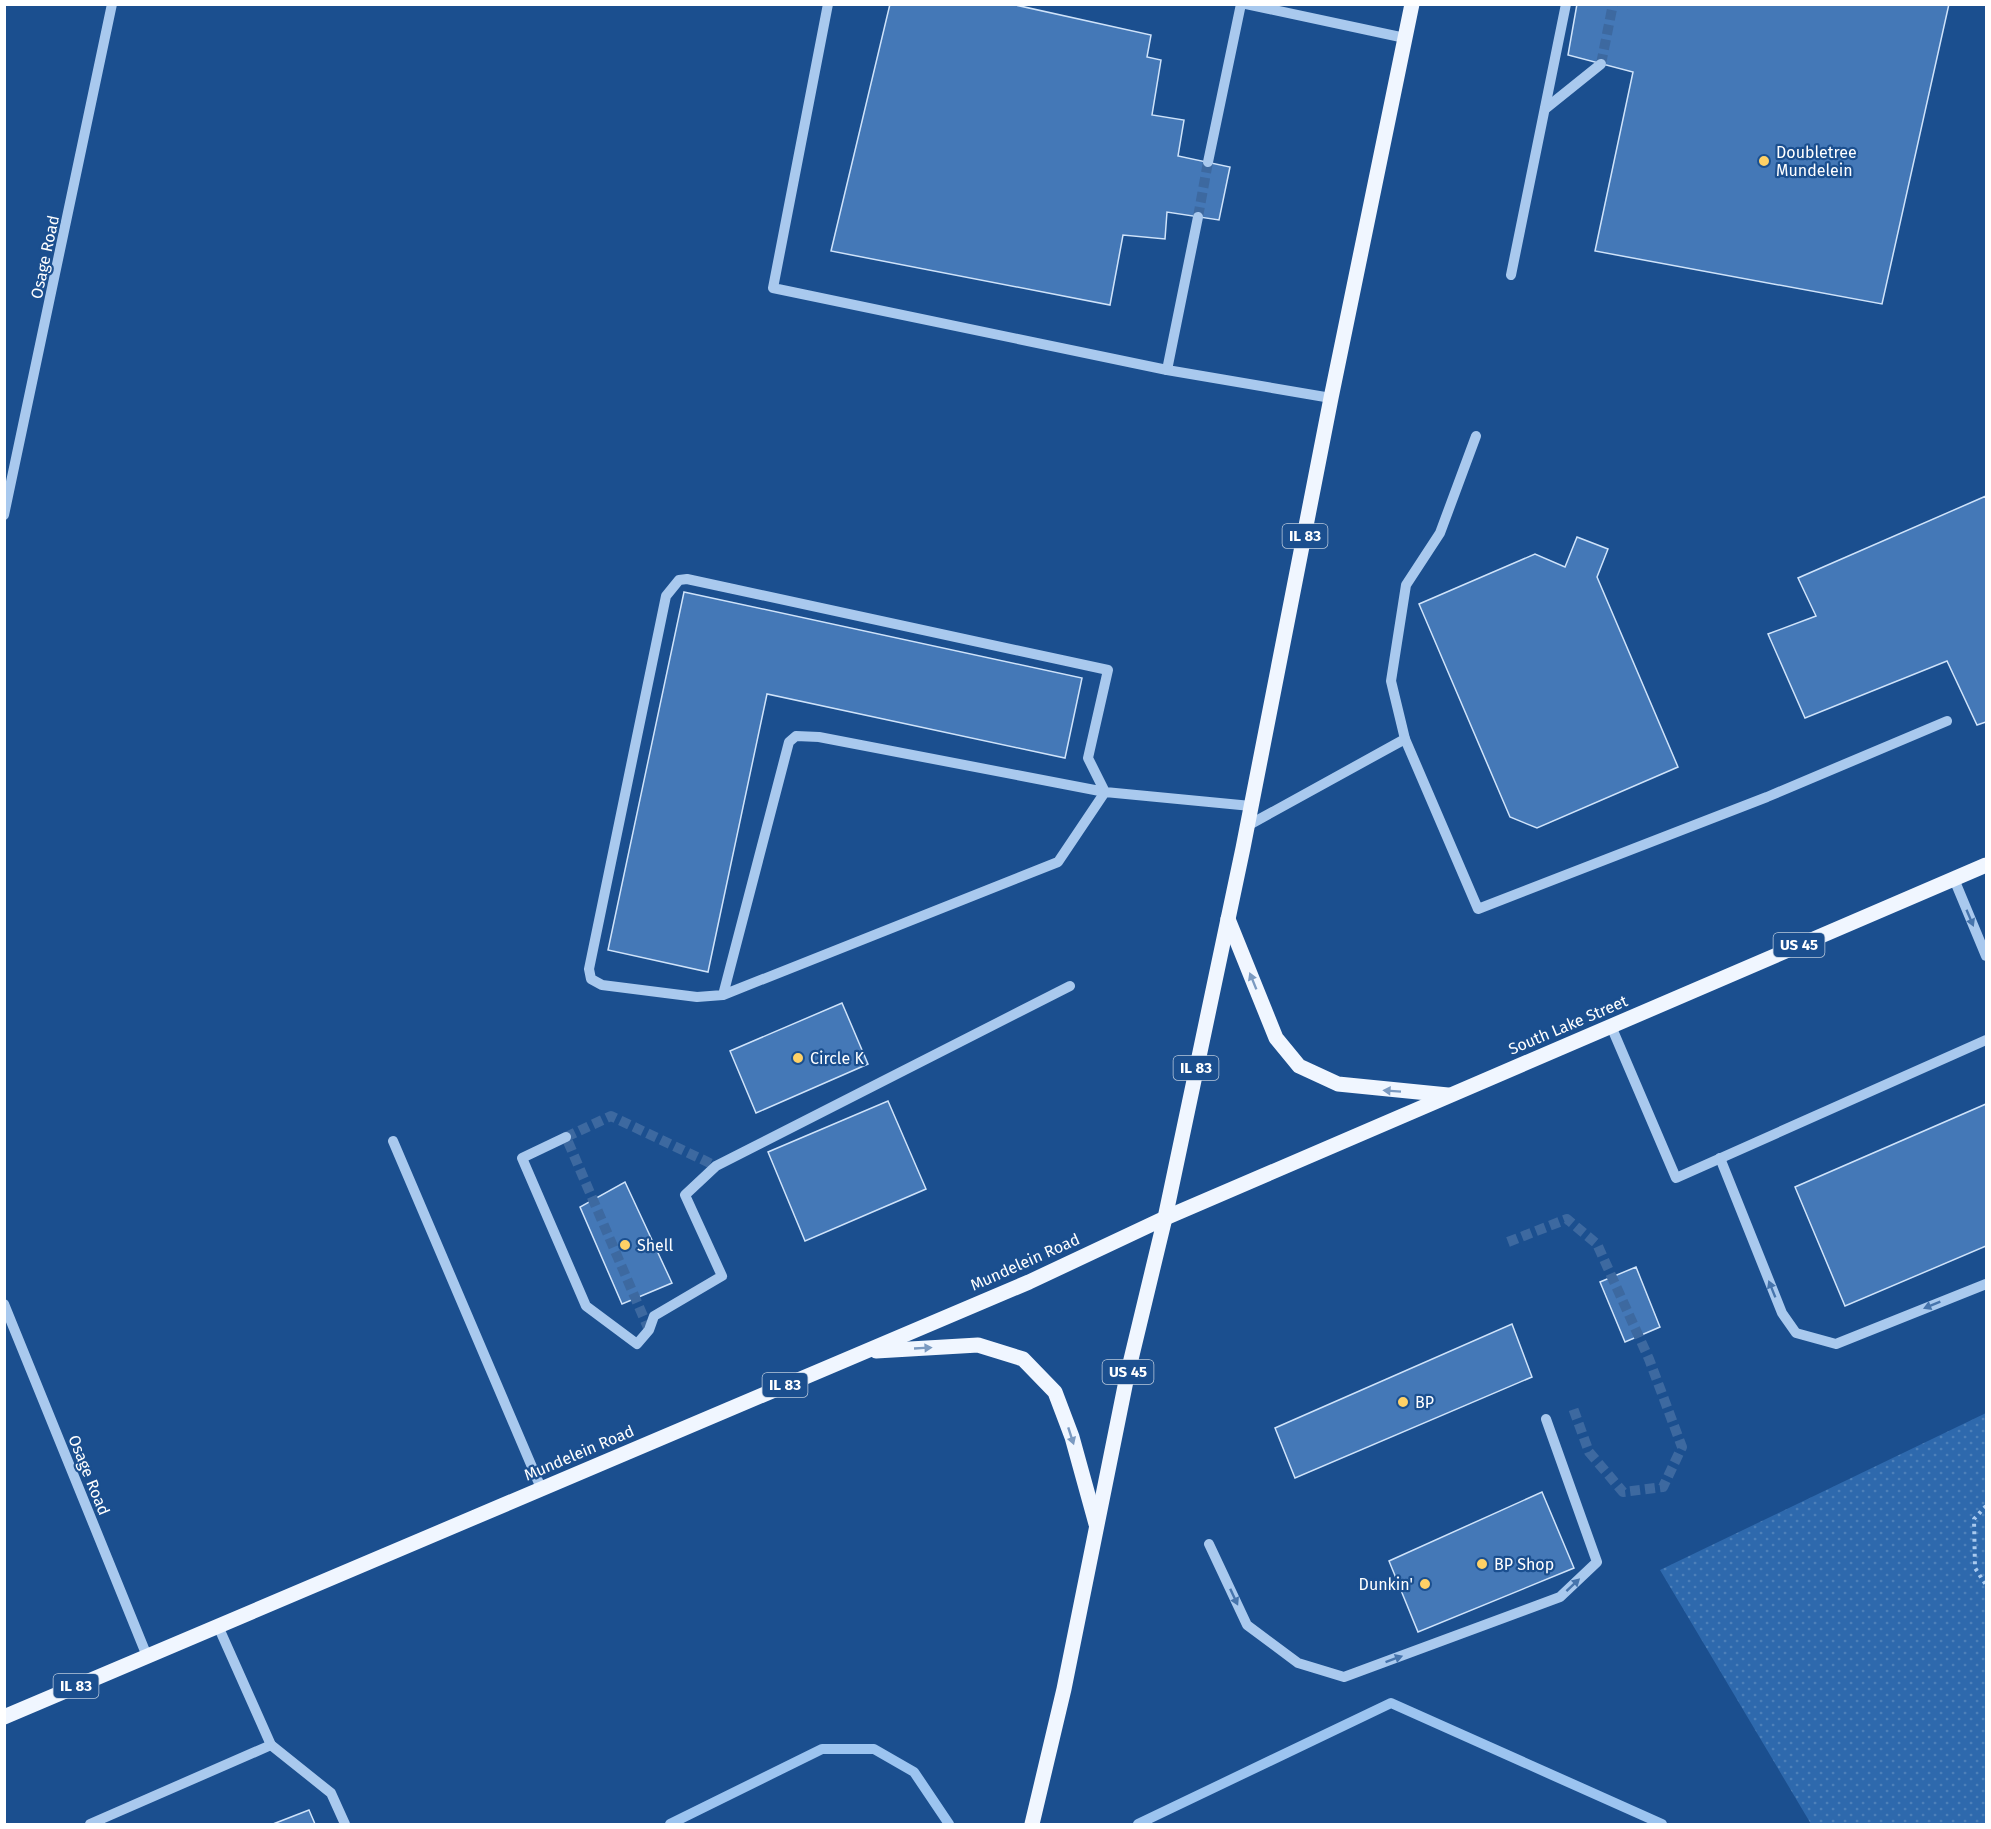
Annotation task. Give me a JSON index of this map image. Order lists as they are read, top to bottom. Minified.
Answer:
{"streets":{"main road":["IL 83","US 45","South Lake Street","Mundelein Road"],"street":["Osage Road"]},"crossings":[["Osage Road","Mundelein Road"],["IL 83","US 45"],["IL 83","South Lake Street"],["IL 83","Mundelein Road"],["US 45","South Lake Street"],["US 45","Mundelein Road"],["South Lake Street","Mundelein Road"]],"places":["Doubletree Mundelein","Circle K","Shell","BP","BP Shop","Dunkin'"]}
